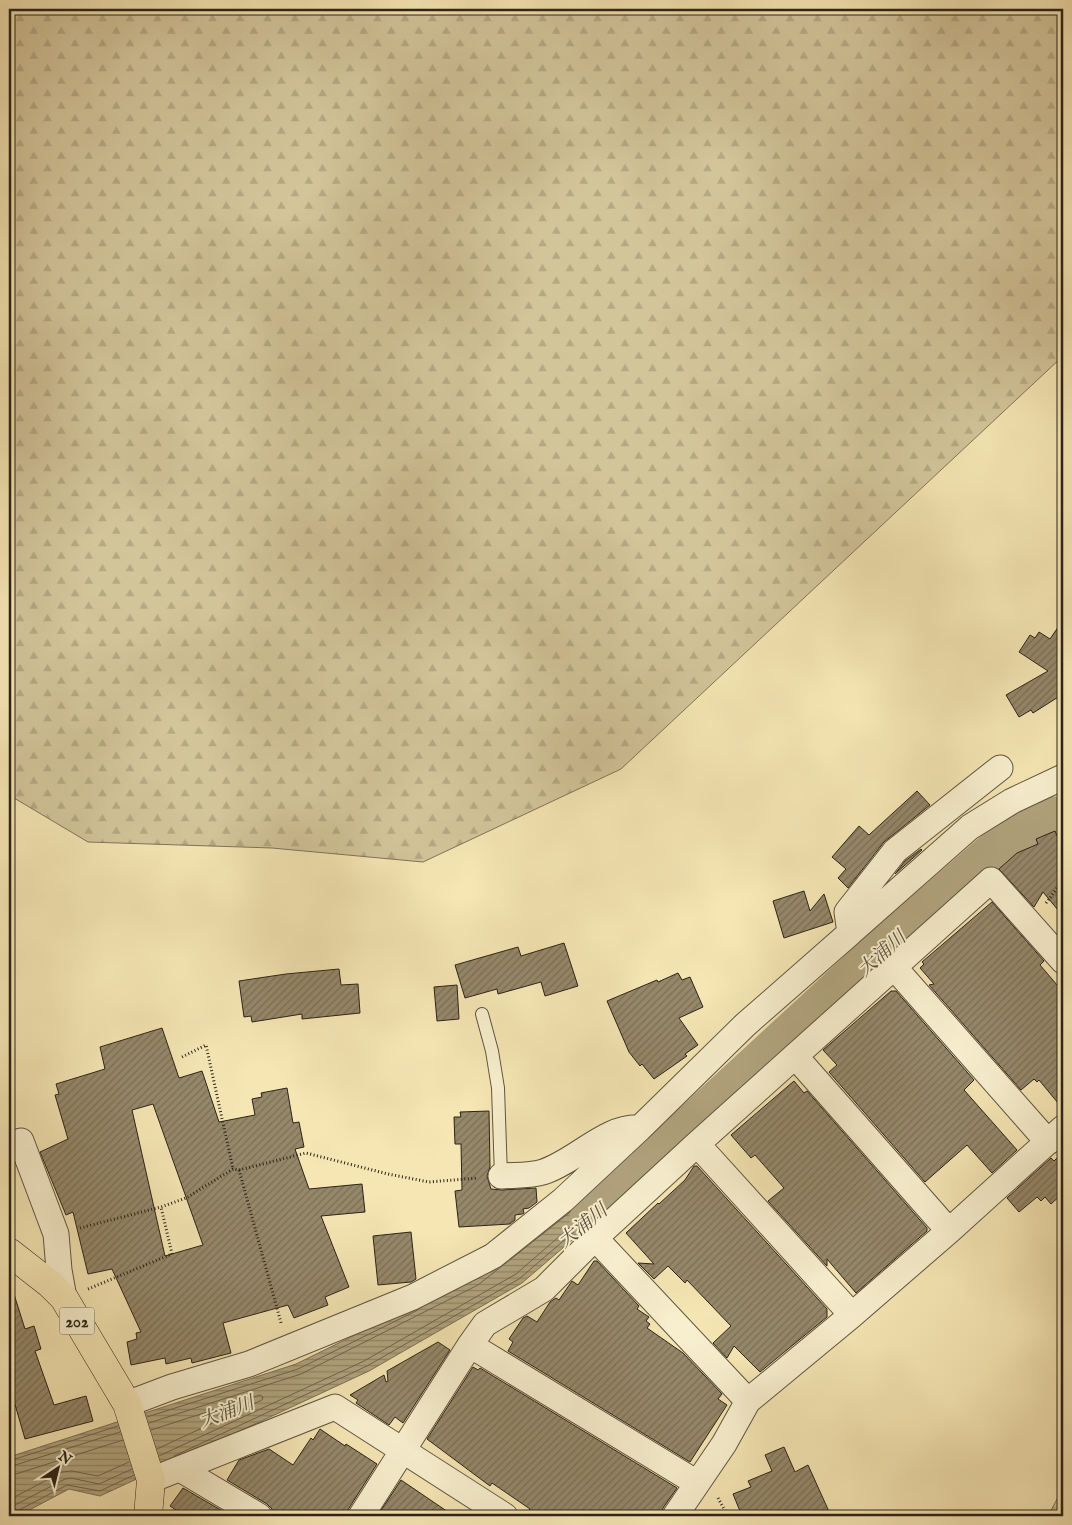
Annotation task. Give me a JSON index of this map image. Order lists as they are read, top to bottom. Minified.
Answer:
{"streets":{"highway":["202"]},"water":["大浦川"],"north":"top right"}
